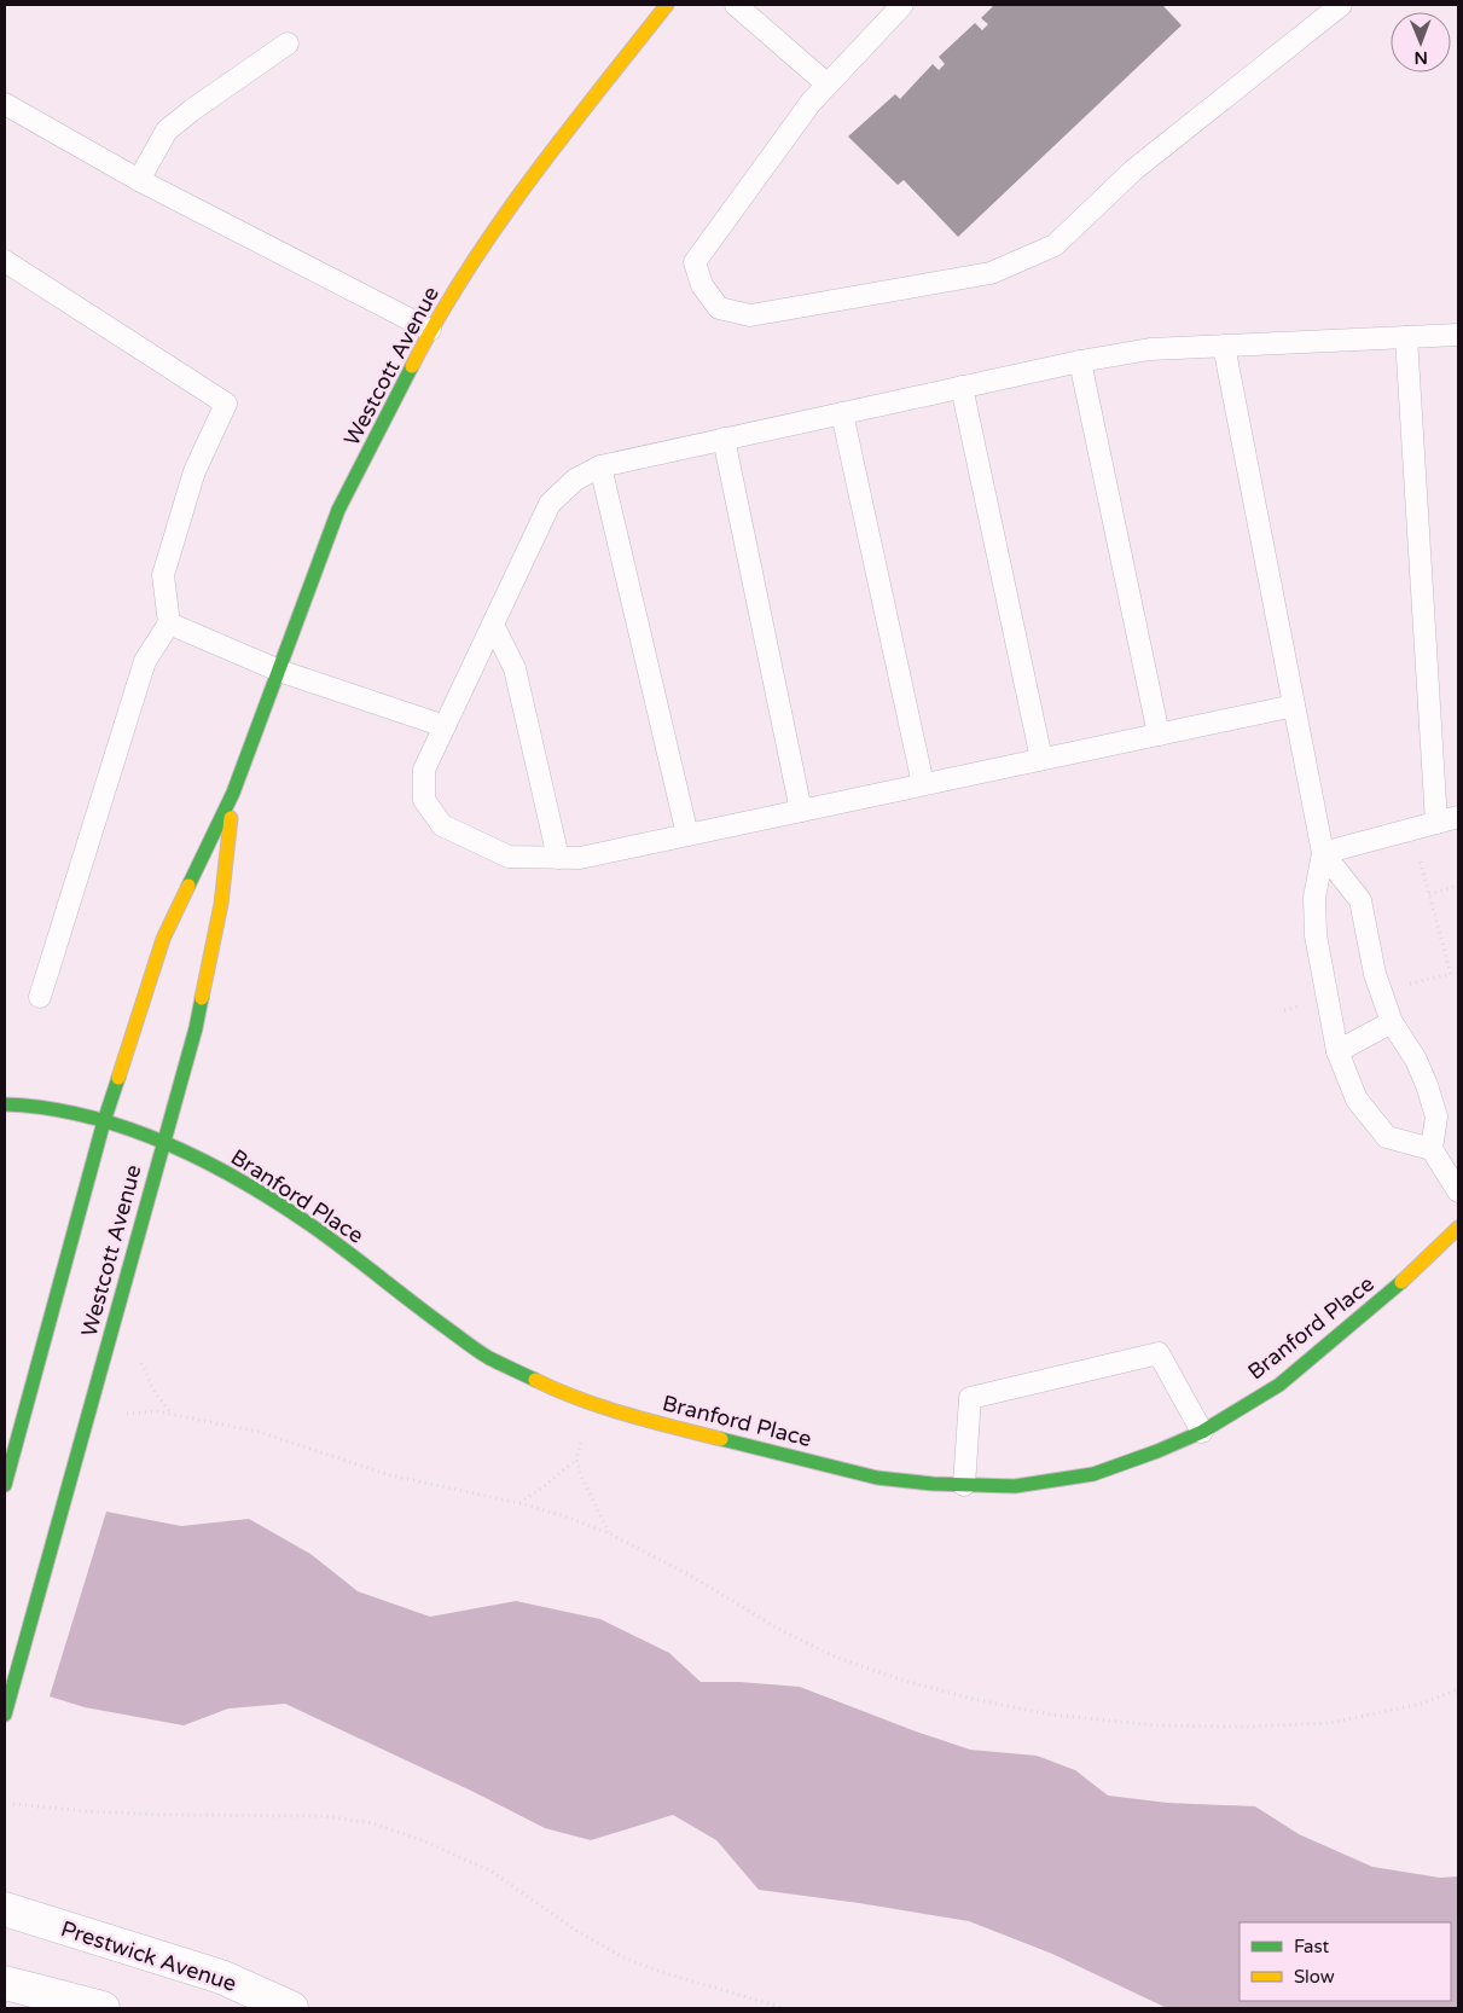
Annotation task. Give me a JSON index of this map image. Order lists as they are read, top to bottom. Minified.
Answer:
{"streets":{"street":["Westcott Avenue","Branford Place","Prestwick Avenue"]},"crossings":[["Westcott Avenue","Branford Place"]],"legend":["Fast","Slow"],"north":"bottom"}
